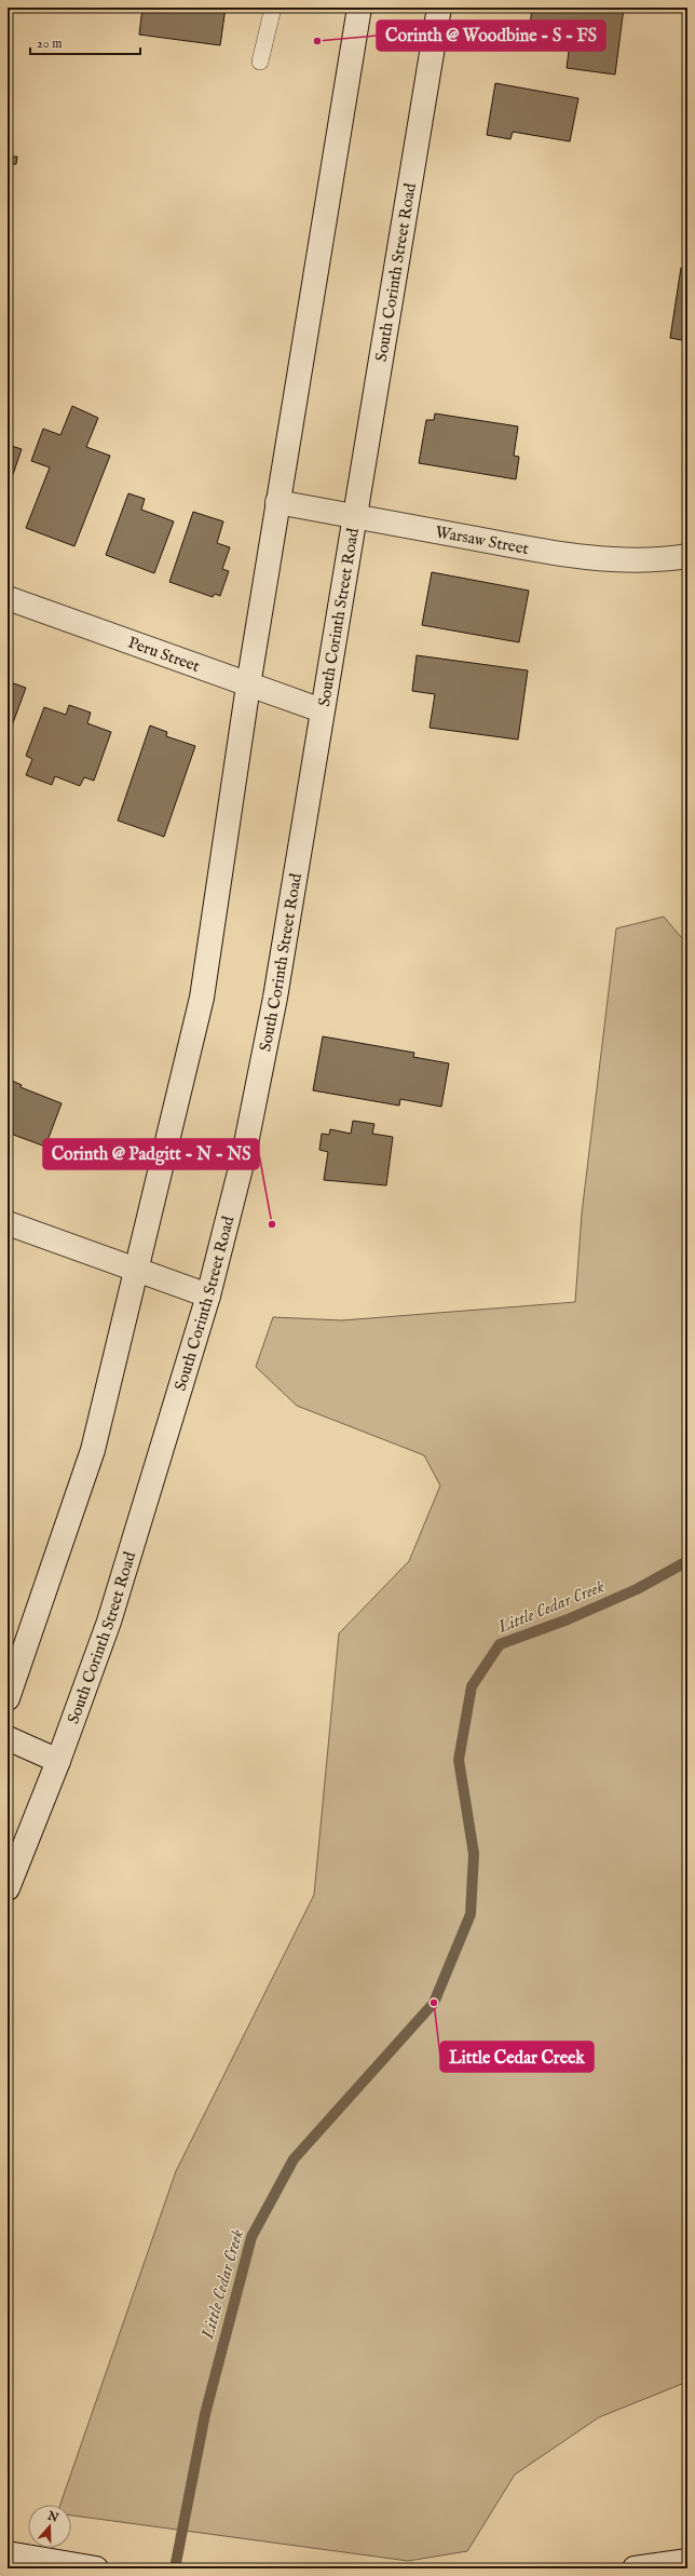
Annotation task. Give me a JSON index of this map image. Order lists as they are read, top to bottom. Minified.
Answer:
{"streets":{"main road":["South Corinth Street Road","Warsaw Street","Peru Street"]},"crossings":[["South Corinth Street Road","Warsaw Street"],["South Corinth Street Road","Peru Street"]],"water":["Little Cedar Creek"],"places":["Corinth @ Woodbine - S - FS","Corinth @ Padgitt - N - NS","Little Cedar Creek"],"scale_bar":"20 m","north":"top"}
